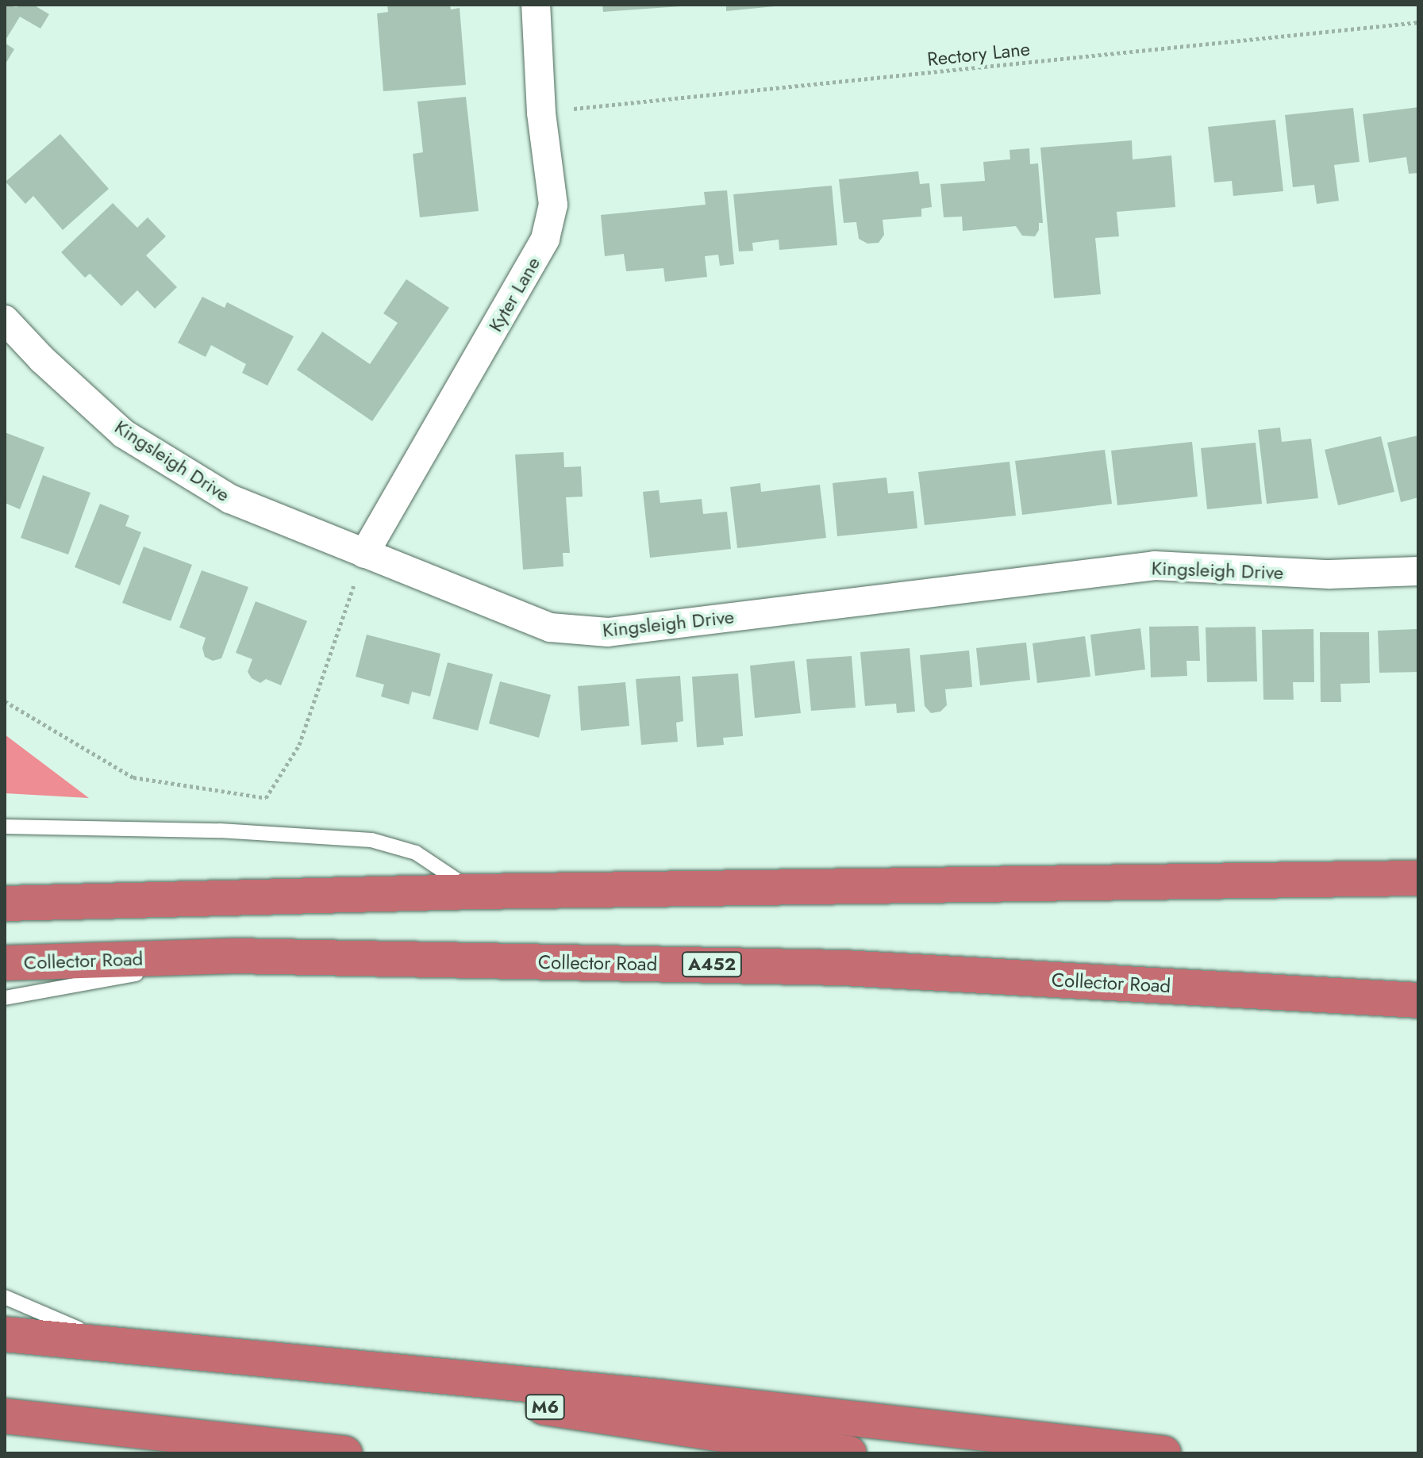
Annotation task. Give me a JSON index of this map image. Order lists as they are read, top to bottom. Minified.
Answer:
{"streets":{"highway":["Collector Road","A452","M6"],"street":["Kyter Lane","Kingsleigh Drive"],"path":["Rectory Lane"]},"crossings":[["Rectory Lane","Kyter Lane"],["Kyter Lane","Kingsleigh Drive"]]}
